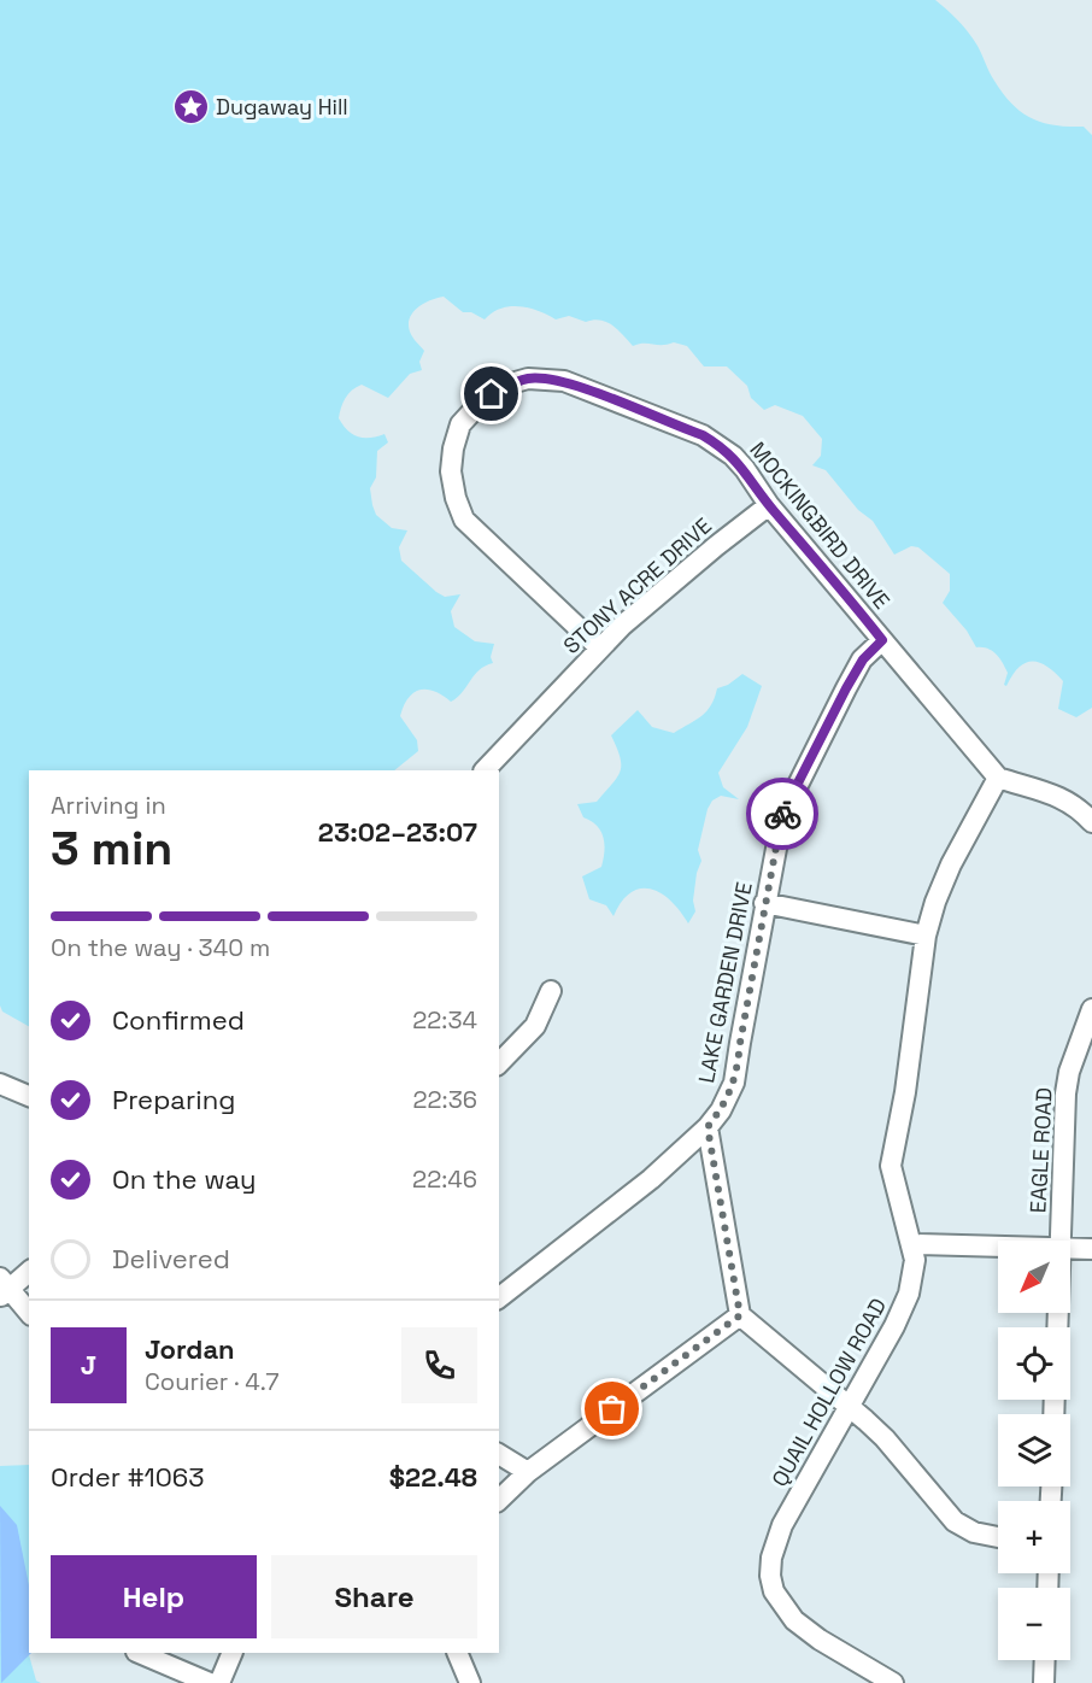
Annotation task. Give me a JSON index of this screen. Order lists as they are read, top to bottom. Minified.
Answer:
{"streets":{"street":["MOCKINGBIRD DRIVE","STONY ACRE DRIVE","LAKE GARDEN DRIVE","EAGLE ROAD","QUAIL HOLLOW ROAD"]},"crossings":[["MOCKINGBIRD DRIVE","STONY ACRE DRIVE"],["MOCKINGBIRD DRIVE","LAKE GARDEN DRIVE"],["MOCKINGBIRD DRIVE","QUAIL HOLLOW ROAD"]],"places":{"place":["Dugaway Hill"]},"north":"bottom left","page":{"heading":["3 min","Arriving in","23:02–23:07"],"panel":["Jordan","Courier · 4.7","Order #1063","$22.48"],"bar":"On the way · 340 m","list":[["Confirmed","22:34"],["Preparing","22:36"],["On the way","22:46"],"Delivered"],"map_buttons":["+","−"],"round":"J","buttons":["Help","Share"]}}
